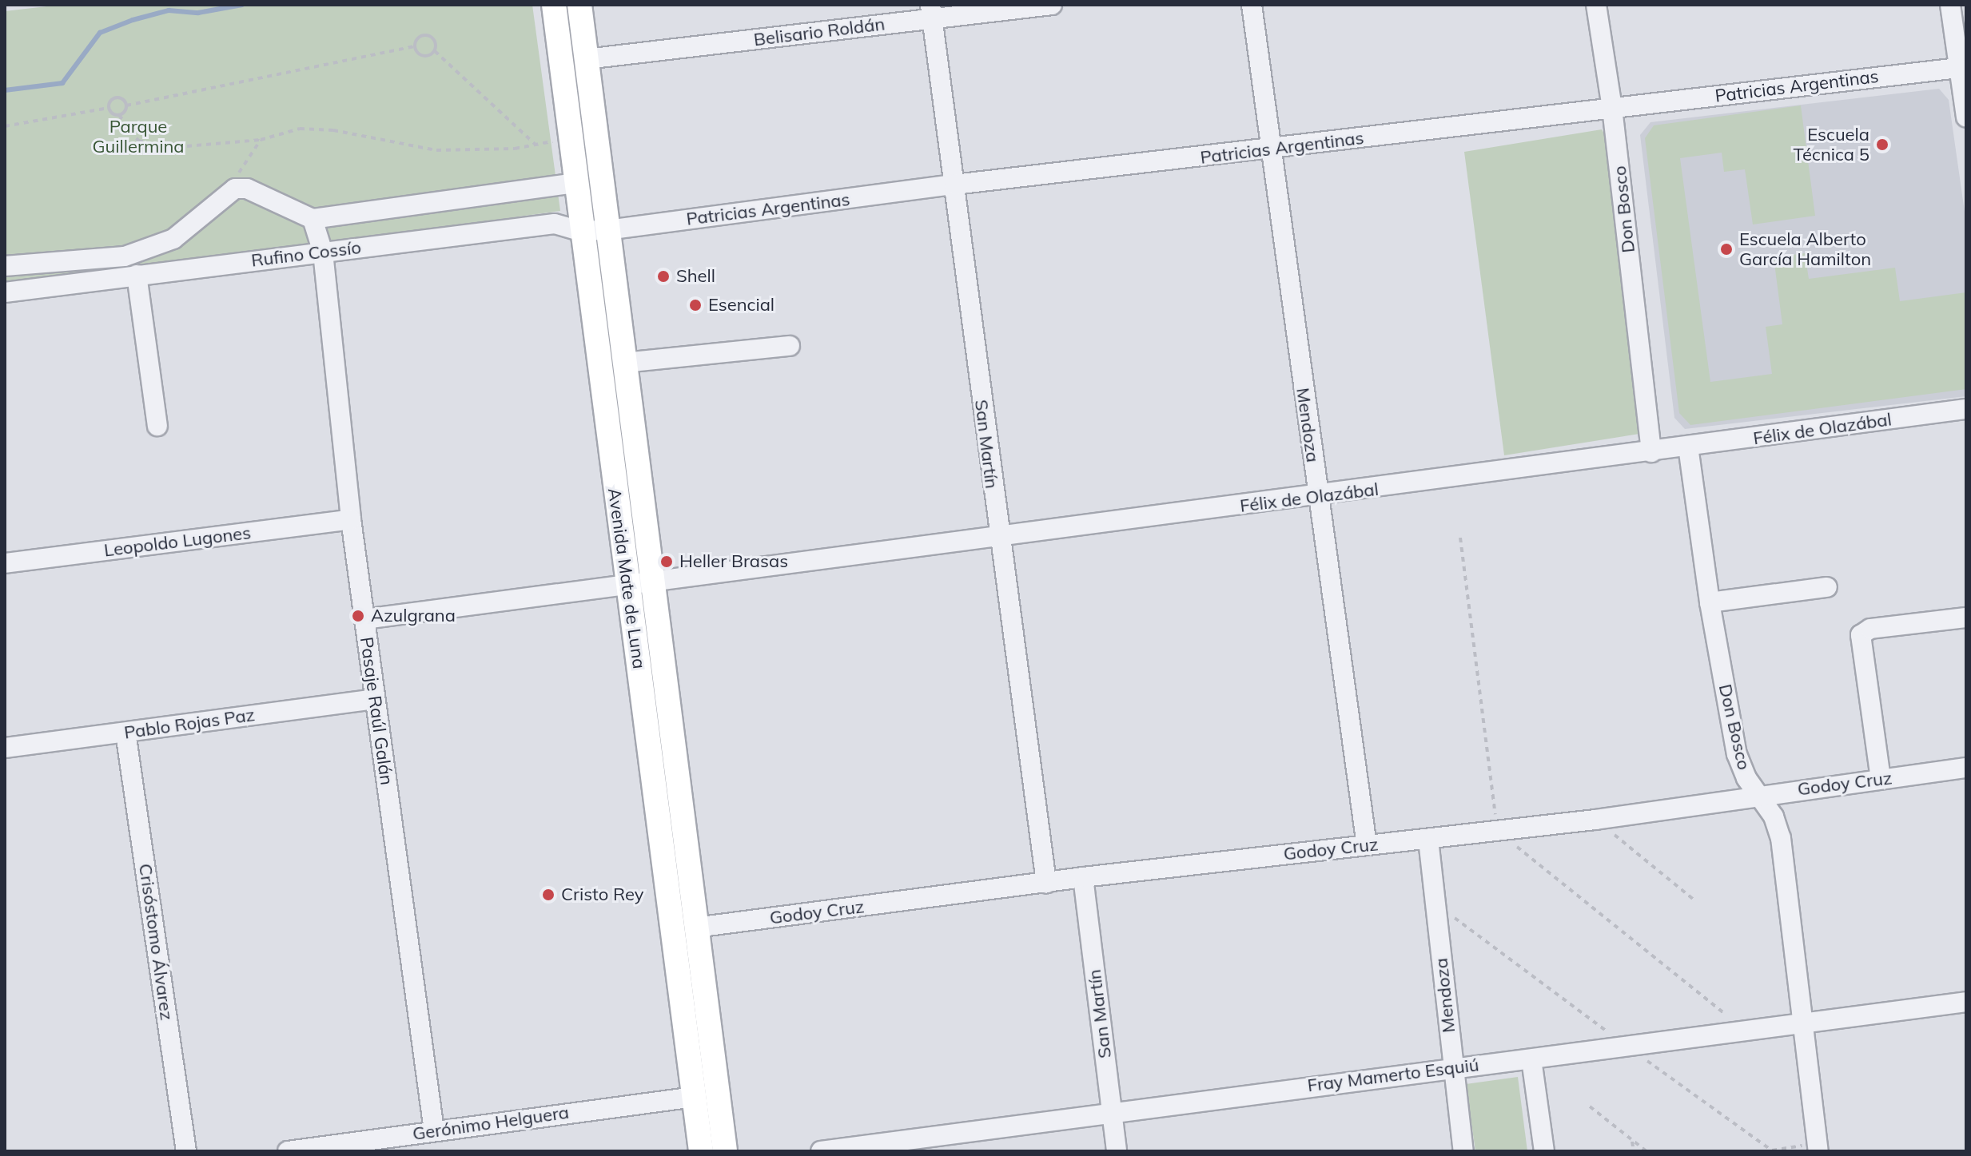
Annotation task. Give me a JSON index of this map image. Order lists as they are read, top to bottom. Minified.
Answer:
{"streets":{"main road":["Avenida Mate de Luna"],"street":["Belisario Roldán","Patricias Argentinas","Don Bosco","Rufino Cossío","Mendoza","Félix de Olazábal","San Martín","Leopoldo Lugones","Pasaje Raúl Galán","Pablo Rojas Paz","Godoy Cruz","Crisóstomo Álvarez","Fray Mamerto Esquiú","Gerónimo Helguera"]},"crossings":[["Belisario Roldán","San Martín"],["Belisario Roldán","Avenida Mate de Luna"],["Patricias Argentinas","Don Bosco"],["Patricias Argentinas","Rufino Cossío"],["Patricias Argentinas","Mendoza"],["Patricias Argentinas","San Martín"],["Patricias Argentinas","Avenida Mate de Luna"],["Don Bosco","Félix de Olazábal"],["Don Bosco","Godoy Cruz"],["Don Bosco","Fray Mamerto Esquiú"],["Rufino Cossío","Avenida Mate de Luna"],["Rufino Cossío","Pasaje Raúl Galán"],["Mendoza","Félix de Olazábal"],["Mendoza","Godoy Cruz"],["Mendoza","Fray Mamerto Esquiú"],["Félix de Olazábal","San Martín"],["Félix de Olazábal","Avenida Mate de Luna"],["San Martín","Godoy Cruz"],["San Martín","Fray Mamerto Esquiú"],["Leopoldo Lugones","Pasaje Raúl Galán"],["Avenida Mate de Luna","Godoy Cruz"],["Avenida Mate de Luna","Gerónimo Helguera"],["Pasaje Raúl Galán","Pablo Rojas Paz"],["Pasaje Raúl Galán","Gerónimo Helguera"],["Pablo Rojas Paz","Crisóstomo Álvarez"]],"parks":["Parque Guillermina"],"places":["Escuela Técnica 5","Escuela Alberto García Hamilton","Shell","Esencial","Heller Brasas","Azulgrana","Cristo Rey"]}
